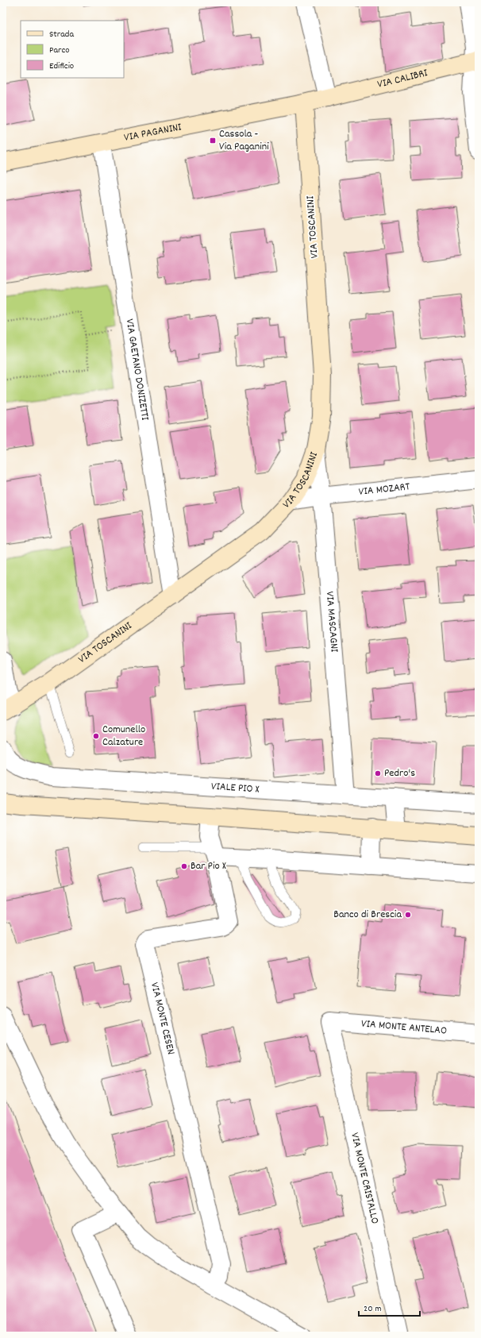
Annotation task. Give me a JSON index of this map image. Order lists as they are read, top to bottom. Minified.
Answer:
{"streets":{"street":["VIA CALIBRI","VIA PAGANINI","VIA TOSCANINI","VIA GAETANO DONIZETTI","VIA MOZART","VIA MASCAGNI","VIALE PIO X","VIA MONTE CESEN","VIA MONTE ANTELAO","VIA MONTE CRISTALLO"]},"crossings":[["VIA CALIBRI","VIA PAGANINI"],["VIA CALIBRI","VIA TOSCANINI"],["VIA PAGANINI","VIA TOSCANINI"],["VIA PAGANINI","VIA GAETANO DONIZETTI"],["VIA TOSCANINI","VIA GAETANO DONIZETTI"],["VIA TOSCANINI","VIA MOZART"],["VIA TOSCANINI","VIA MASCAGNI"],["VIA MOZART","VIA MASCAGNI"],["VIA MASCAGNI","VIALE PIO X"],["VIA MONTE ANTELAO","VIA MONTE CRISTALLO"]],"places":{"transit":["Cassola - Via Paganini"],"other":["Comunello Calzature","Pedro's","Bar Pio X","Banco di Brescia"]},"legend":["Strada","Parco","Edificio"],"scale_bar":"20 m"}
